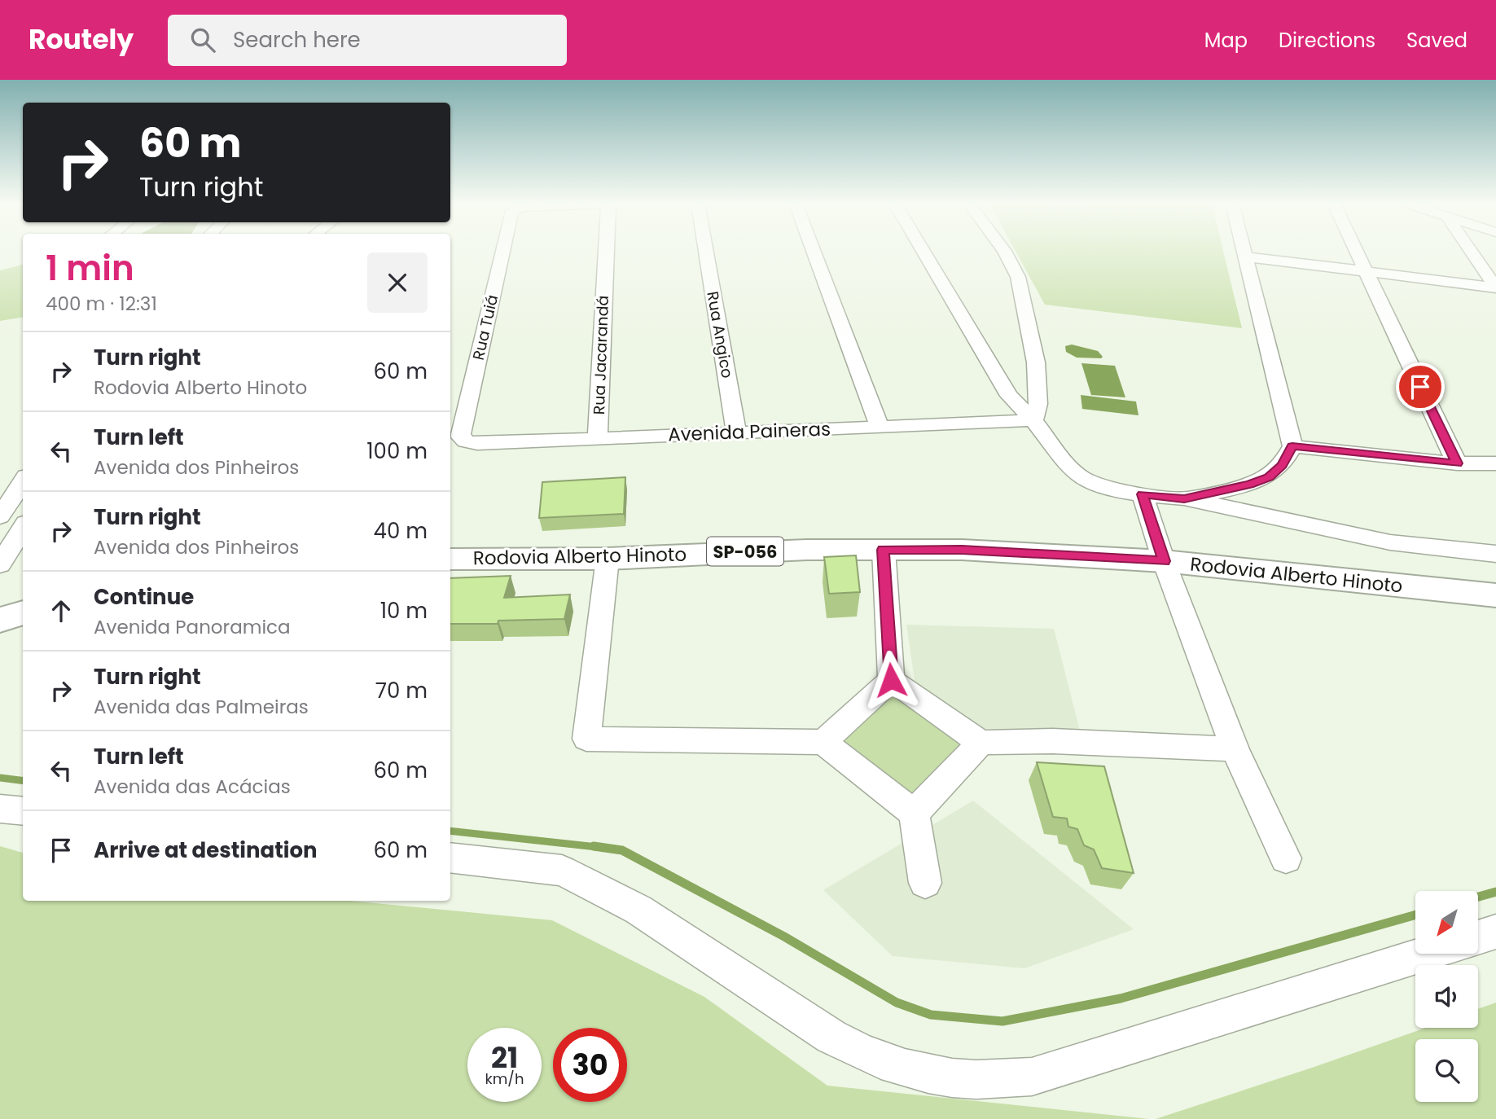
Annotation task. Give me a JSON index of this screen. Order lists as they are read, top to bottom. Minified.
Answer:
{"streets":{"main road":["SP-056","Rodovia Alberto Hinoto"],"street":["Rua Tuiá","Rua Angico","Rua Jacarandá","Avenida Paineras"]},"crossings":[["Rua Tuiá","Avenida Paineras"],["Rua Angico","Avenida Paineras"],["Rua Jacarandá","Avenida Paineras"]],"north":"bottom left","page":{"header":"Routely","search":"Search here","nav":["Map","Directions","Saved"],"turn":["60 m","Turn right"],"heading":["1 min","400 m · 12:31"],"list":[{"name":"Turn right","note":"Rodovia Alberto Hinoto","value":"60 m"},{"name":"Turn left","note":"Avenida dos Pinheiros","value":"100 m"},{"name":"Turn right","note":"Avenida dos Pinheiros","value":"40 m"},{"name":"Continue","note":"Avenida Panoramica","value":"10 m"},{"name":"Turn right","note":"Avenida das Palmeiras","value":"70 m"},{"name":"Turn left","note":"Avenida das Acácias","value":"60 m"},{"name":"Arrive at destination","value":"60 m"}],"speed":"21 km/h","limit":"30"}}
